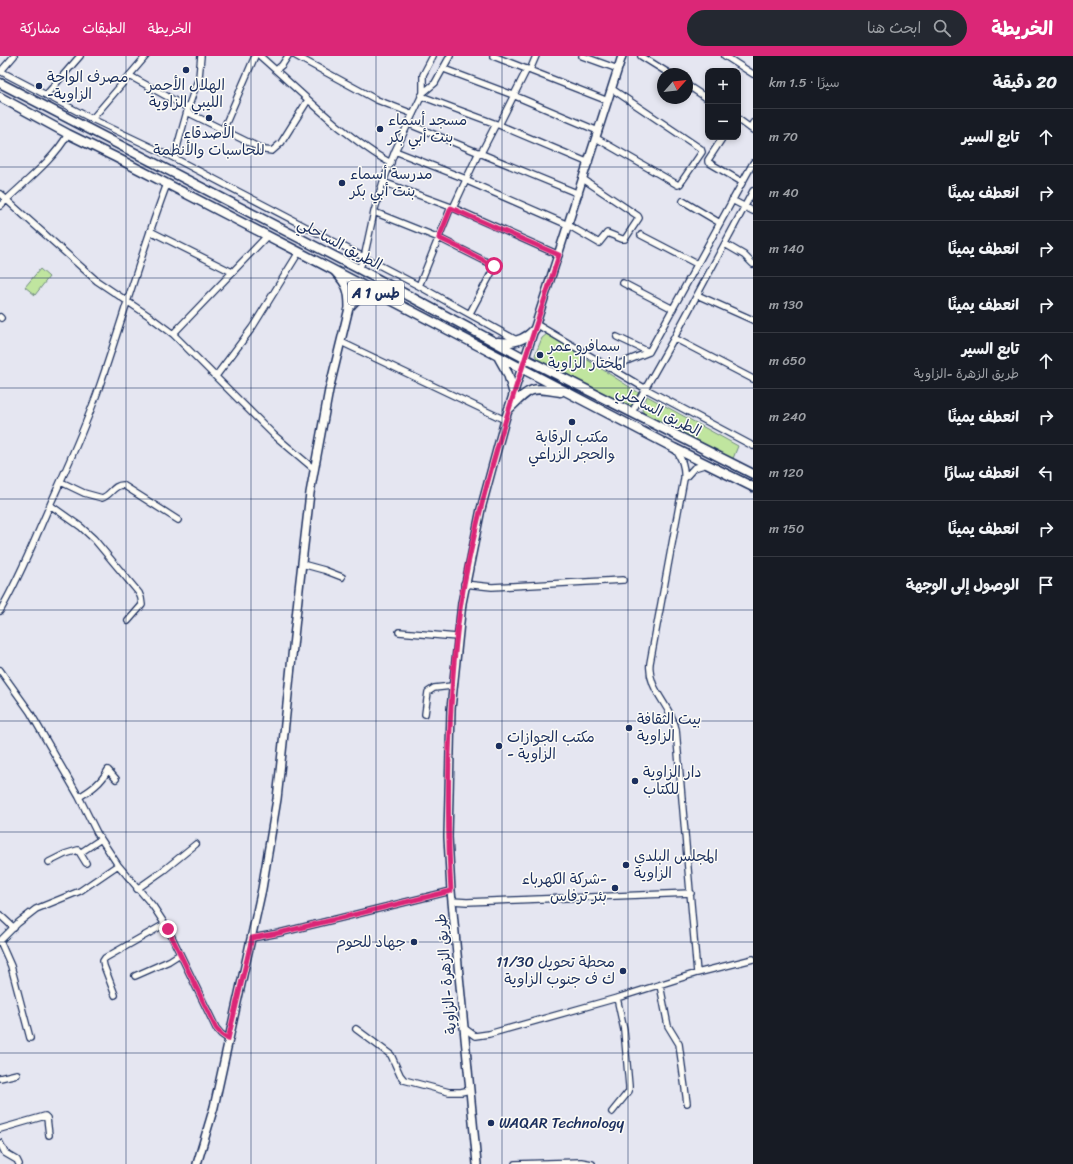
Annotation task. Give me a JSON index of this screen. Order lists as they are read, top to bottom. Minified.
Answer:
{"streets":{"highway":["الطريق الساحلي","A 1 طس"],"main road":["طريق الزهرة -الزاوية"]},"crossings":[["الطريق الساحلي","طريق الزهرة -الزاوية"]],"places":["الهلال الأحمر الليبي الزاوية","مصرف الواحة -الزاوية","الأصدقاء للحاسبات والأنظمة","مسجد أسماء بنت أبي بكر","مدرسة أسماء بنت أبي بكر","سمافرو عمر المختار الزاوية","مكتب الرقابة والحجر الزراعي","بيت الثقافة الزاوية","مكتب الجوازات - الزاوية","دار الزاوية للكتاب","المجلس البلدي الزاوية","شركة الكهرباء- بئر ترفاس","جهاد للحوم","محطة تحويل 11/30 ك ف جنوب الزاوية","WAQAR Technology"],"north":"top right","page":{"header":"الخريطة","search":"ابحث هنا","nav":["الخريطة","الطبقات","مشاركة"],"heading":["20 دقيقة","سيرًا · 1.5 km"],"map_buttons":["+","−"],"list":[["تابع السير","70 m"],["انعطف يمينًا","40 m"],["انعطف يمينًا","140 m"],["انعطف يمينًا","130 m"],["تابع السير","طريق الزهرة -الزاوية","650 m"],["انعطف يمينًا","240 m"],["انعطف يسارًا","120 m"],["انعطف يمينًا","150 m"],"الوصول إلى الوجهة"]}}
